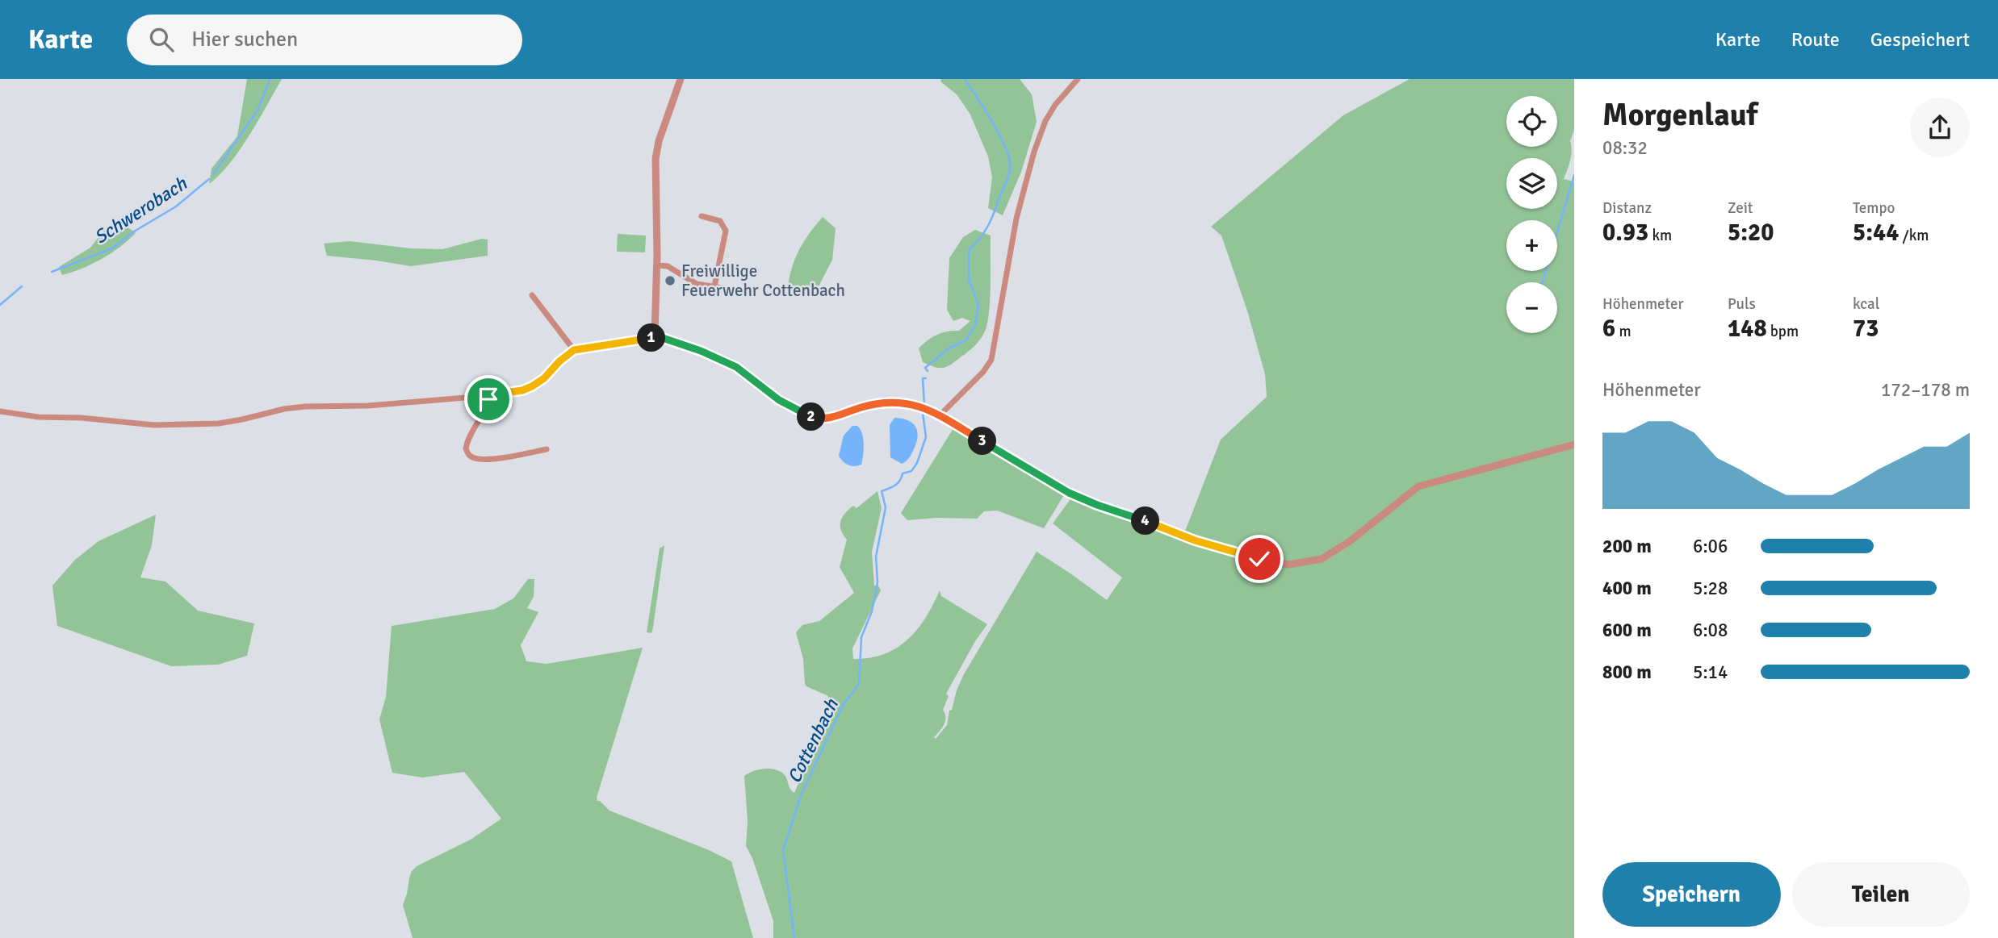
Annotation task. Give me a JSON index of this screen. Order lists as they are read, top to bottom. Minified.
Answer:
{"water":["Schwerobach","Cottenbach"],"places":["Freiwillige Feuerwehr Cottenbach"],"page":{"header":"Karte","search":"Hier suchen","nav":["Karte","Route","Gespeichert"],"heading":["Morgenlauf","08:32"],"map_buttons":["+","−"],"stats":[["Distanz","0.93 km"],["Zeit","5:20"],["Tempo","5:44 /km"],["Höhenmeter","6 m"],["Puls","148 bpm"],["kcal","73"]],"pins":["1","2","3","4"],"chart":["Höhenmeter","172–178 m"],"list":[{"name":"200 m","note":"6:06"},{"name":"400 m","note":"5:28"},{"name":"600 m","note":"6:08"},{"name":"800 m","note":"5:14"}],"buttons":["Speichern","Teilen"]}}
